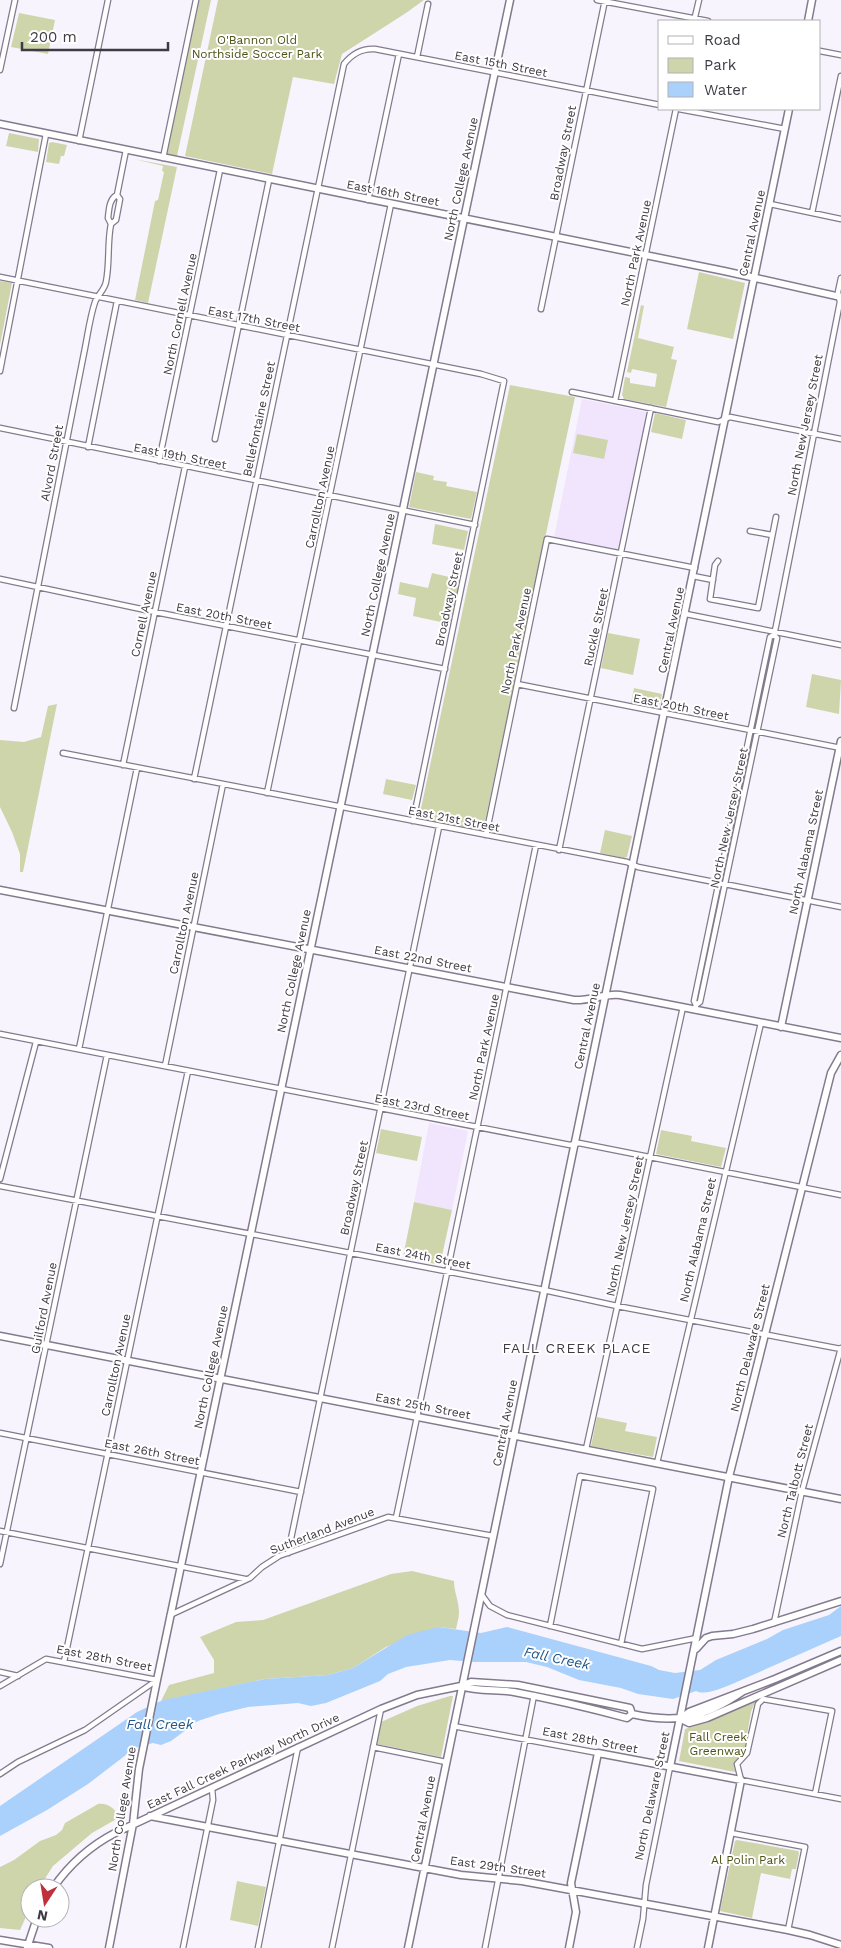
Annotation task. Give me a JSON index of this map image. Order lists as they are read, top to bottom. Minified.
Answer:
{"streets":{"main road":["North College Avenue","East 16th Street","Central Avenue","North Alabama Street","East 22nd Street","North Delaware Street","East 25th Street","East 28th Street","East Fall Creek Parkway North Drive","East 29th Street"],"street":["East 15th Street","Broadway Street","North Park Avenue","North Cornell Avenue","East 17th Street","Bellefontaine Street","North New Jersey Street","East 19th Street","Alvord Street","Carrollton Avenue","Cornell Avenue","East 20th Street","Ruckle Street","East 21st Street","East 23rd Street","East 24th Street","Guilford Avenue","East 26th Street","North Talbott Street","Sutherland Avenue"]},"crossings":[["East 15th Street","Broadway Street"],["East 15th Street","North College Avenue"],["East 15th Street","Bellefontaine Street"],["Broadway Street","East 16th Street"],["Broadway Street","East 17th Street"],["Broadway Street","East 19th Street"],["Broadway Street","East 20th Street"],["Broadway Street","East 21st Street"],["Broadway Street","East 22nd Street"],["Broadway Street","East 23rd Street"],["Broadway Street","East 24th Street"],["Broadway Street","East 25th Street"],["Broadway Street","East 26th Street"],["Broadway Street","Sutherland Avenue"],["North College Avenue","East 16th Street"],["North College Avenue","East 17th Street"],["North College Avenue","East 19th Street"],["North College Avenue","East 20th Street"],["North College Avenue","East 21st Street"],["North College Avenue","East 22nd Street"],["North College Avenue","East 23rd Street"],["North College Avenue","East 24th Street"],["North College Avenue","East 25th Street"],["North College Avenue","East 26th Street"],["North College Avenue","Sutherland Avenue"],["North College Avenue","East 28th Street"],["North College Avenue","East Fall Creek Parkway North Drive"],["East 16th Street","Central Avenue"],["East 16th Street","North Park Avenue"],["East 16th Street","North Cornell Avenue"],["East 16th Street","Bellefontaine Street"],["East 16th Street","North New Jersey Street"],["East 16th Street","Alvord Street"],["East 16th Street","Carrollton Avenue"],["Central Avenue","East 20th Street"],["Central Avenue","East 21st Street"],["Central Avenue","East 22nd Street"],["Central Avenue","East 23rd Street"],["Central Avenue","East 24th Street"],["Central Avenue","East 25th Street"],["Central Avenue","Sutherland Avenue"],["Central Avenue","East 28th Street"],["Central Avenue","East Fall Creek Parkway North Drive"],["Central Avenue","East 29th Street"],["North Park Avenue","East 20th Street"],["North Park Avenue","Ruckle Street"],["North Park Avenue","East 21st Street"],["North Park Avenue","East 22nd Street"],["North Park Avenue","East 23rd Street"],["North Park Avenue","East 24th Street"],["North Park Avenue","East 25th Street"],["North Park Avenue","Sutherland Avenue"],["North Cornell Avenue","East 17th Street"],["North Cornell Avenue","East 19th Street"],["East 17th Street","Bellefontaine Street"],["East 17th Street","Alvord Street"],["East 17th Street","Carrollton Avenue"],["Bellefontaine Street","East 19th Street"],["Bellefontaine Street","East 20th Street"],["Bellefontaine Street","East 21st Street"],["North New Jersey Street","East 20th Street"],["North New Jersey Street","East 21st Street"],["North New Jersey Street","East 22nd Street"],["North New Jersey Street","East 23rd Street"],["North New Jersey Street","East 24th Street"],["North New Jersey Street","East 25th Street"],["East 19th Street","Alvord Street"],["East 19th Street","Carrollton Avenue"],["East 19th Street","Cornell Avenue"],["Alvord Street","East 20th Street"],["Carrollton Avenue","East 20th Street"],["Carrollton Avenue","East 21st Street"],["Carrollton Avenue","East 22nd Street"],["Carrollton Avenue","East 23rd Street"],["Carrollton Avenue","East 24th Street"],["Carrollton Avenue","East 25th Street"],["Carrollton Avenue","East 26th Street"],["Carrollton Avenue","East 28th Street"],["Cornell Avenue","East 20th Street"],["Cornell Avenue","East 21st Street"],["East 20th Street","Ruckle Street"],["East 20th Street","North Alabama Street"],["Ruckle Street","East 21st Street"],["East 21st Street","North Alabama Street"],["North Alabama Street","East 22nd Street"],["North Alabama Street","East 23rd Street"],["North Alabama Street","East 24th Street"],["North Alabama Street","East 25th Street"],["East 23rd Street","Guilford Avenue"],["East 23rd Street","North Delaware Street"],["East 24th Street","Guilford Avenue"],["East 24th Street","North Delaware Street"],["East 24th Street","North Talbott Street"],["Guilford Avenue","East 25th Street"],["Guilford Avenue","East 26th Street"],["North Delaware Street","East 25th Street"],["North Delaware Street","East 28th Street"],["North Delaware Street","East Fall Creek Parkway North Drive"],["North Delaware Street","East 29th Street"],["East 25th Street","North Talbott Street"],["East Fall Creek Parkway North Drive","East 29th Street"]],"districts":["FALL CREEK PLACE"],"water":["Fall Creek"],"parks":["O'Bannon Old Northside Soccer Park","Fall Creek Greenway","Al Polin Park"],"legend":["Road","Park","Water"],"scale_bar":"200 m","north":"bottom"}
